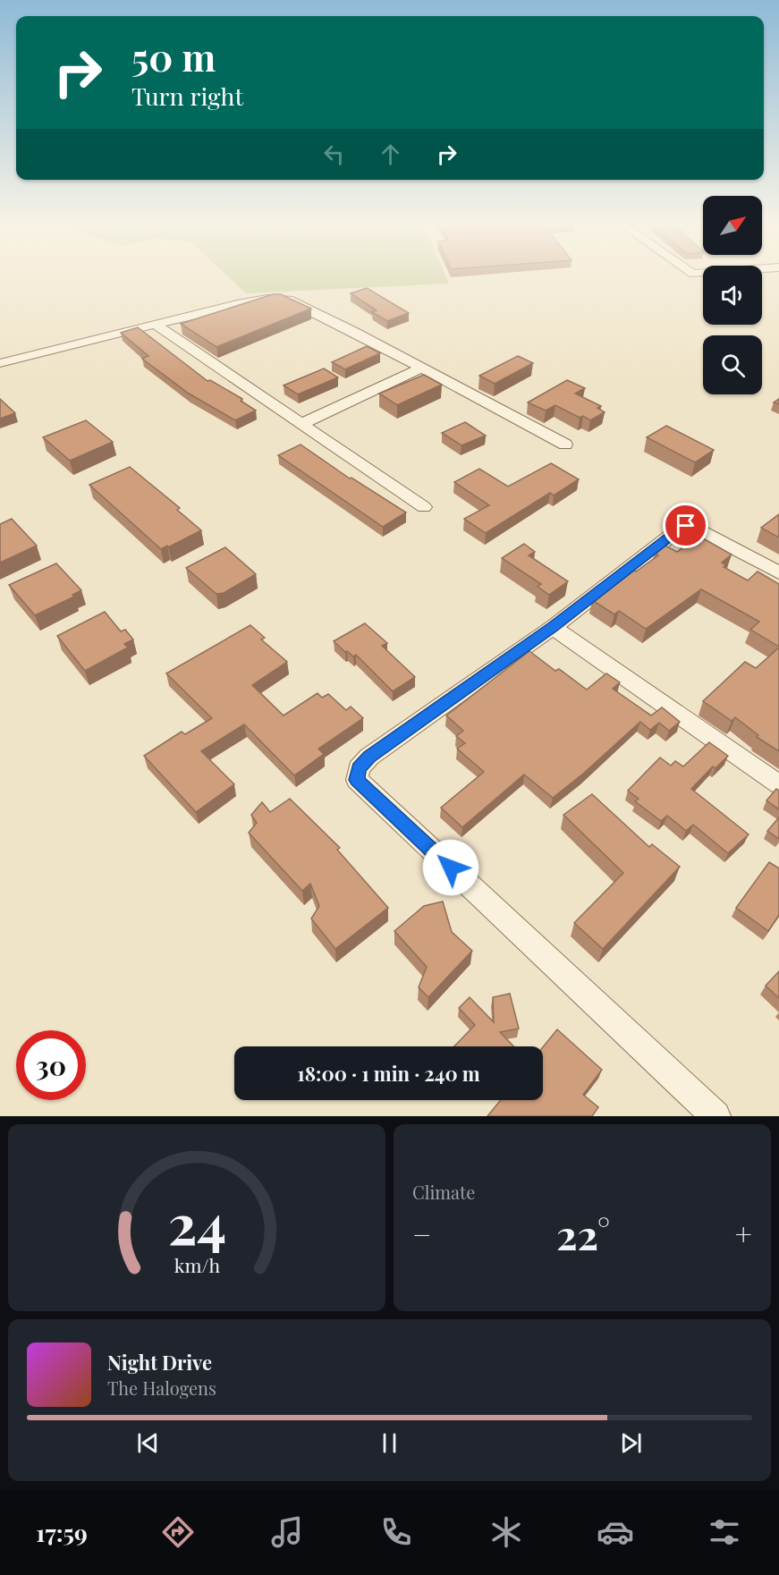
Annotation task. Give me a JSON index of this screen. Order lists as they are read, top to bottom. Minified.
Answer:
{"north":"top right","page":{"turn":["50 m","Turn right"],"limit":"30","trip":"18:00 · 1 min · 240 m","tile":"Climate","heat":["−","22°","+"],"song":["Night Drive","The Halogens"],"tabs":"17:59","gauge":["24","km/h"]}}
